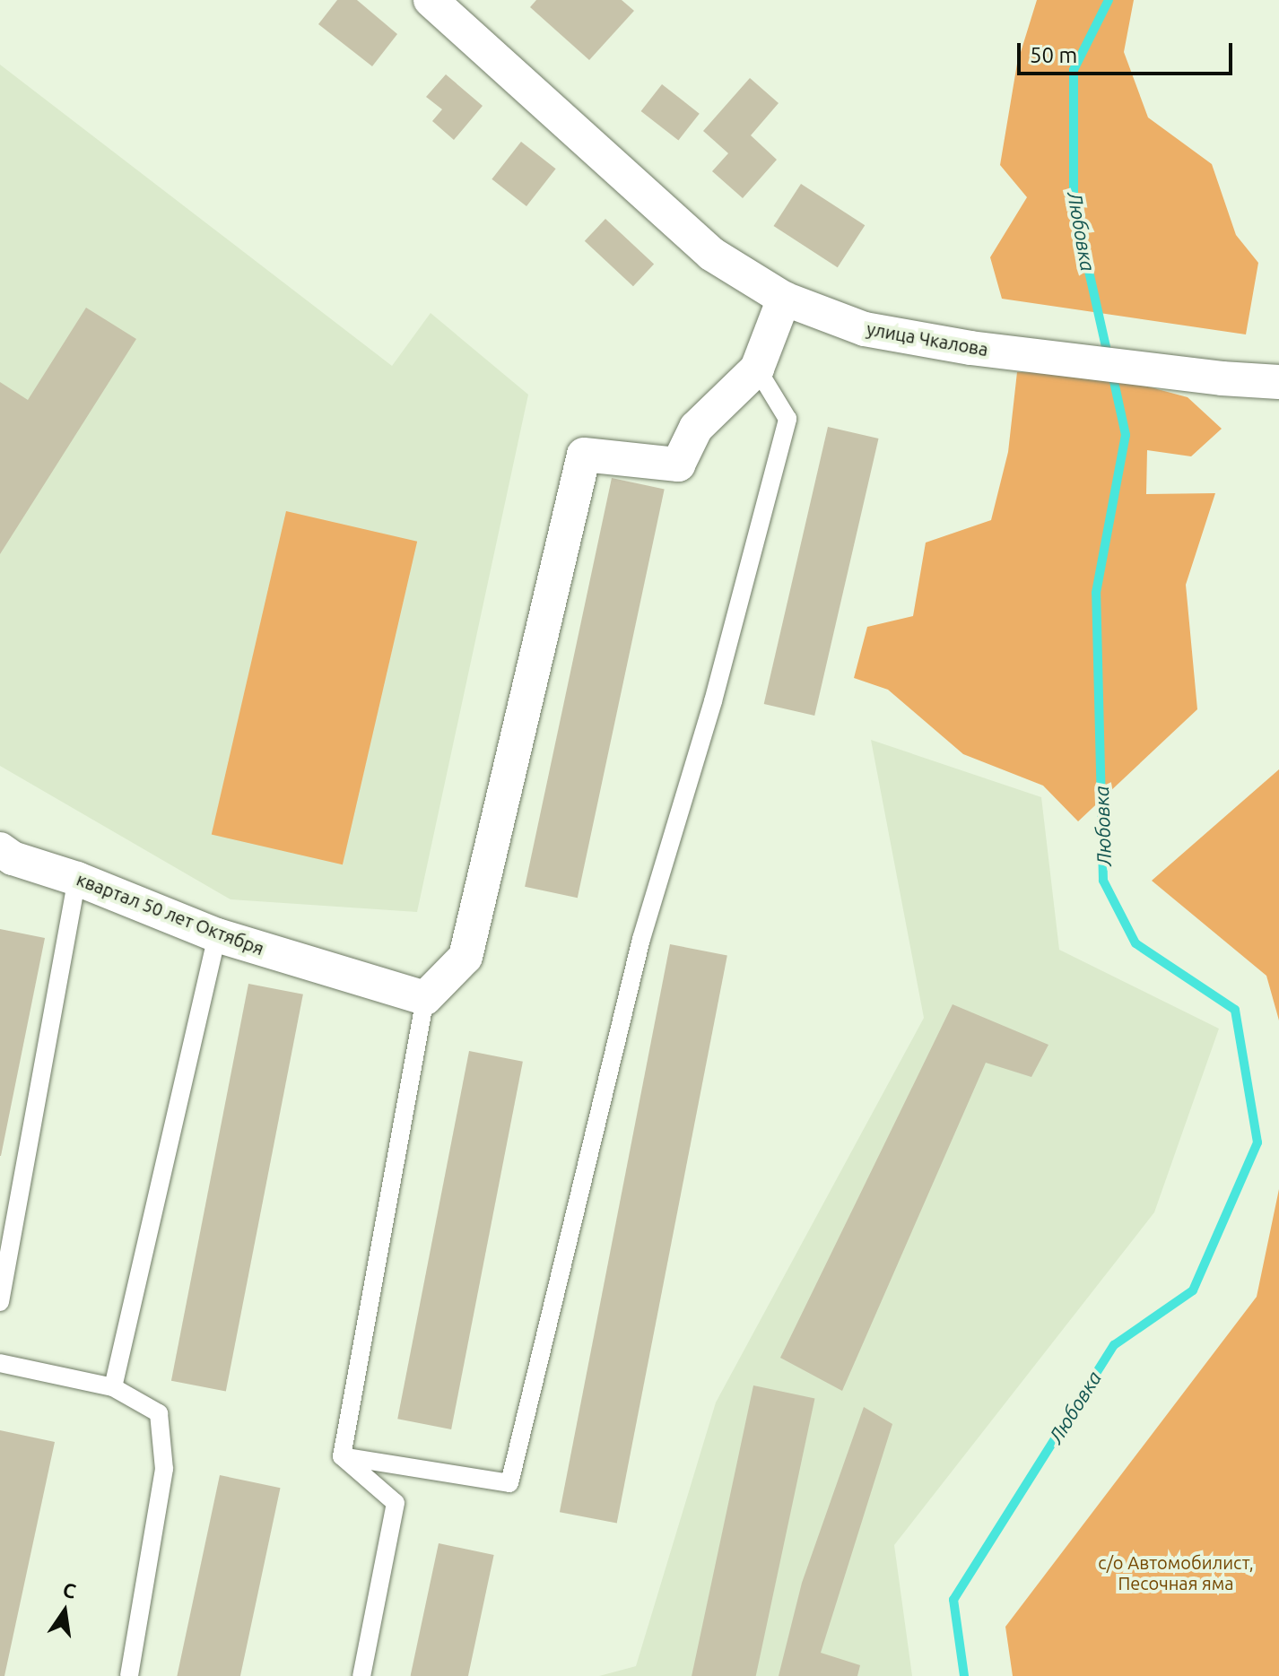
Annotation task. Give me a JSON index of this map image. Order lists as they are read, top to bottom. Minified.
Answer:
{"streets":{"street":["улица Чкалова","квартал 50 лет Октября"]},"water":["Любовка"],"parks":["с/о Автомобилист, Песочная яма"],"scale_bar":"50 m","north":"top"}
